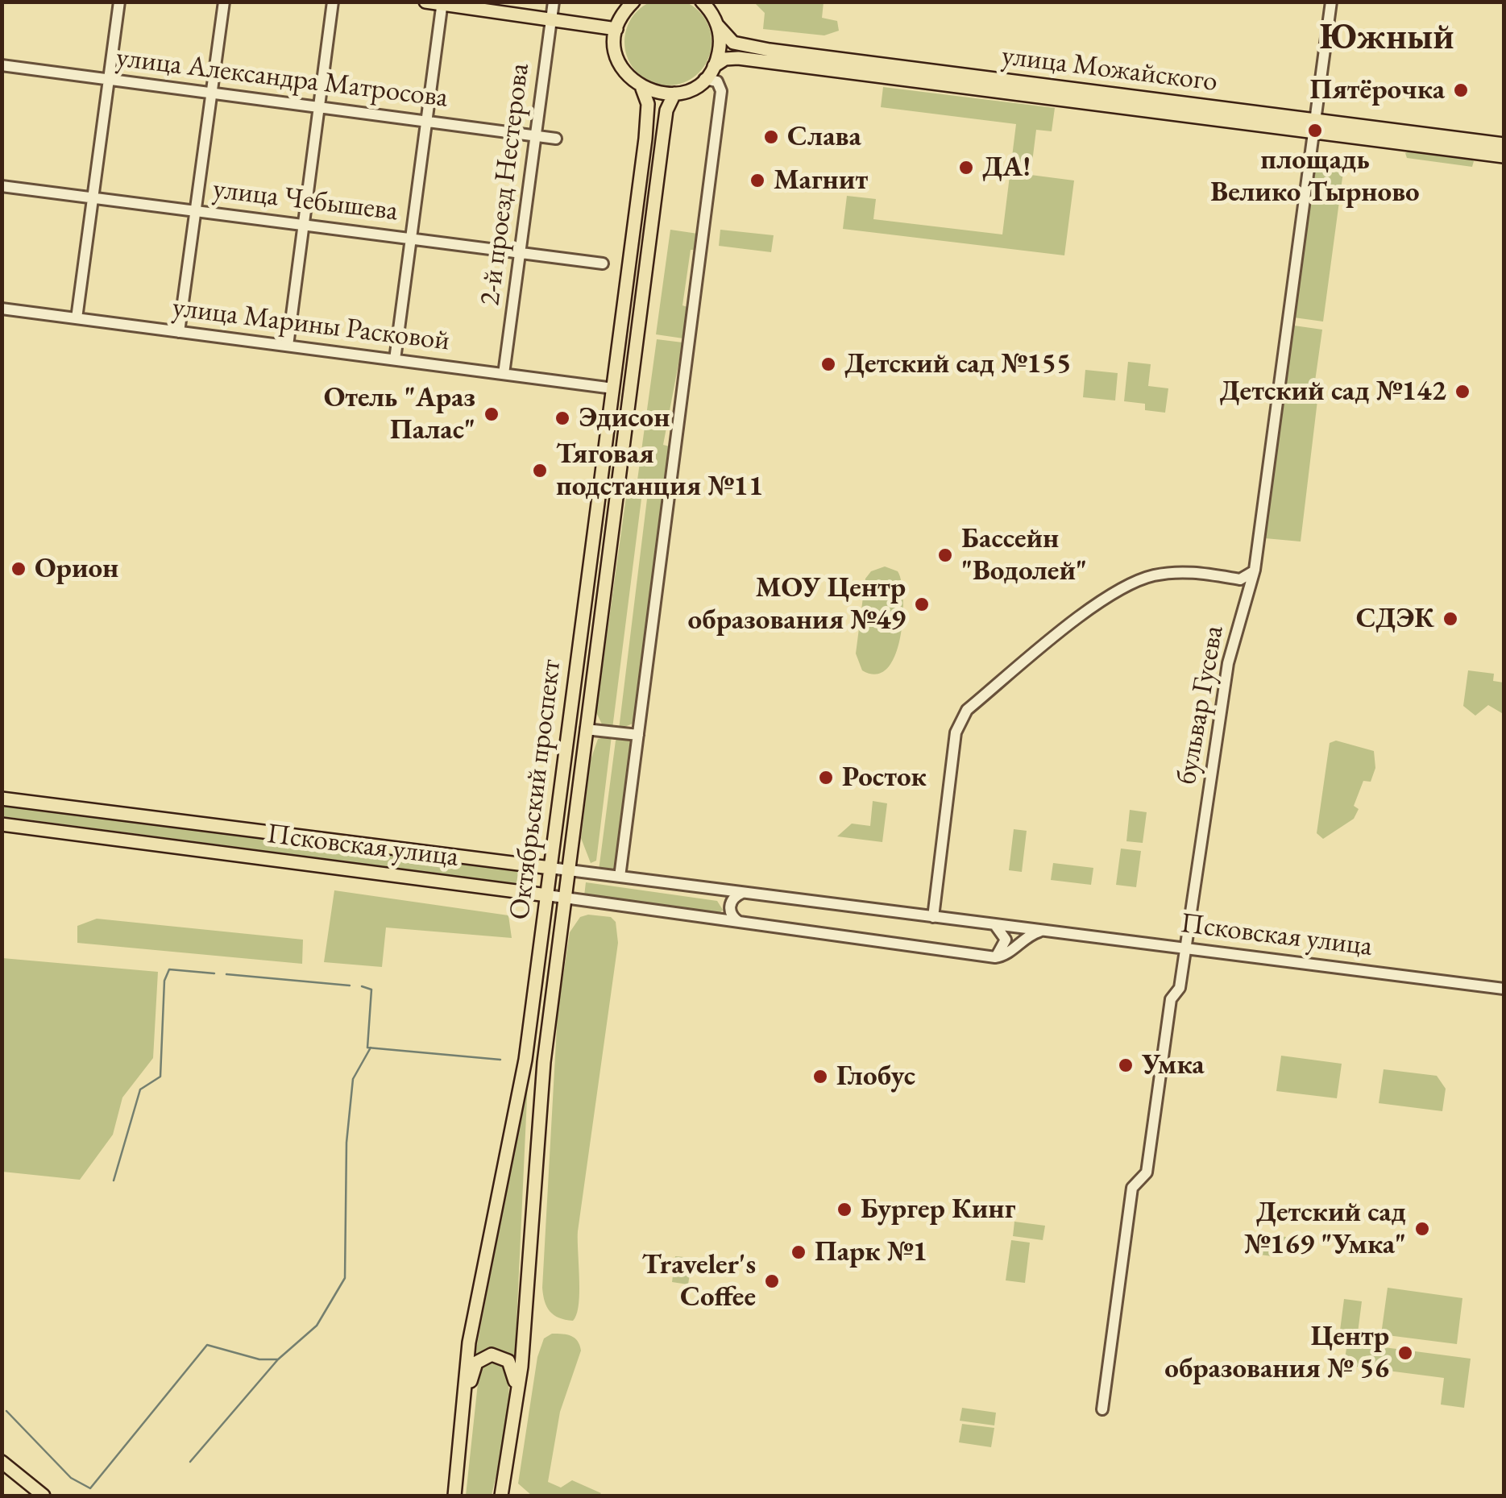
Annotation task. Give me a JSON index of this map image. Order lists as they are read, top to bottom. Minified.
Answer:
{"streets":{"main road":["улица Можайского","Октябрьский проспект","Псковская улица"],"street":["улица Александра Матросова","2-й проезд Нестерова","улица Чебышева","улица Марины Расковой","бульвар Гусева"]},"crossings":[["улица Можайского","бульвар Гусева"],["улица Александра Матросова","2-й проезд Нестерова"],["2-й проезд Нестерова","улица Чебышева"],["2-й проезд Нестерова","улица Марины Расковой"],["улица Марины Расковой","Октябрьский проспект"],["бульвар Гусева","Псковская улица"],["Октябрьский проспект","Псковская улица"]],"districts":["Южный"],"places":["Пятёрочка","площадь Велико Тырново","Слава","ДА!","Магнит","Детский сад №155","Детский сад №142","Отель \"Араз Палас\"","Эдисон","Тяговая подстанция №11","Бассейн \"Водолей\"","Орион","МОУ Центр образования №49","СДЭК","Росток","Умка","Глобус","Бургер Кинг","Детский сад №169 \"Умка\"","Парк №1","Traveler's Coffee","Центр образования № 56"]}
